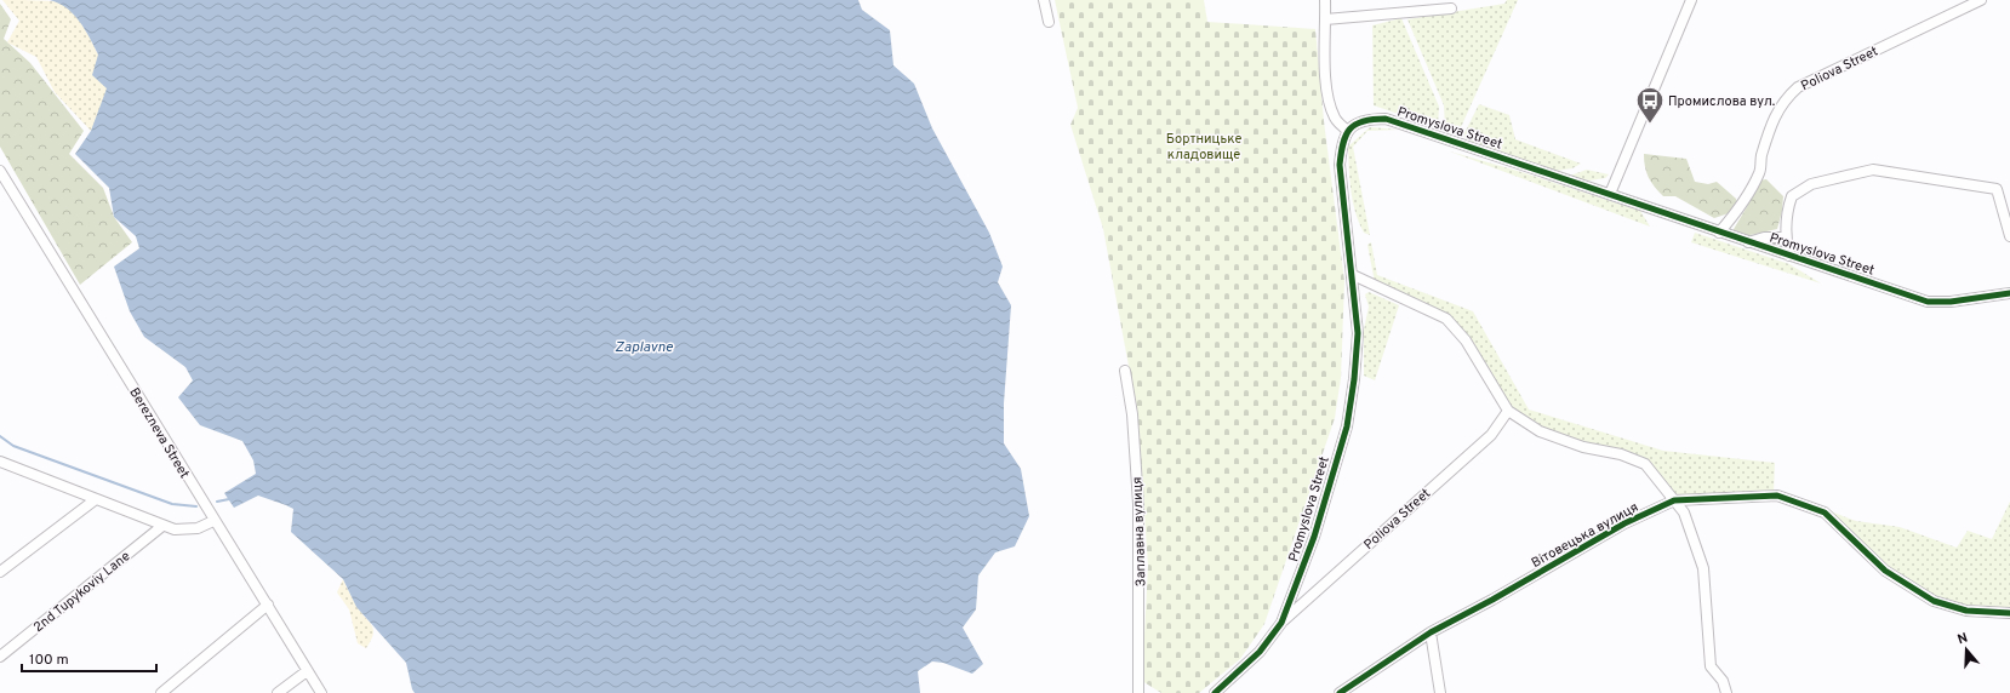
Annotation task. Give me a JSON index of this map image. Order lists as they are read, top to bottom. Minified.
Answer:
{"streets":{"street":["Poliova Street","Promyslova Street","Berezneva Street","Заплавна вулиця","Вітовецька вулиця","2nd Tupykoviy Lane"]},"crossings":[["Poliova Street","Promyslova Street"]],"water":["Zaplavne"],"parks":["Бортницьке кладовище"],"places":{"bus stop":["Промислова вул."]},"scale_bar":"100 m","north":"top"}
